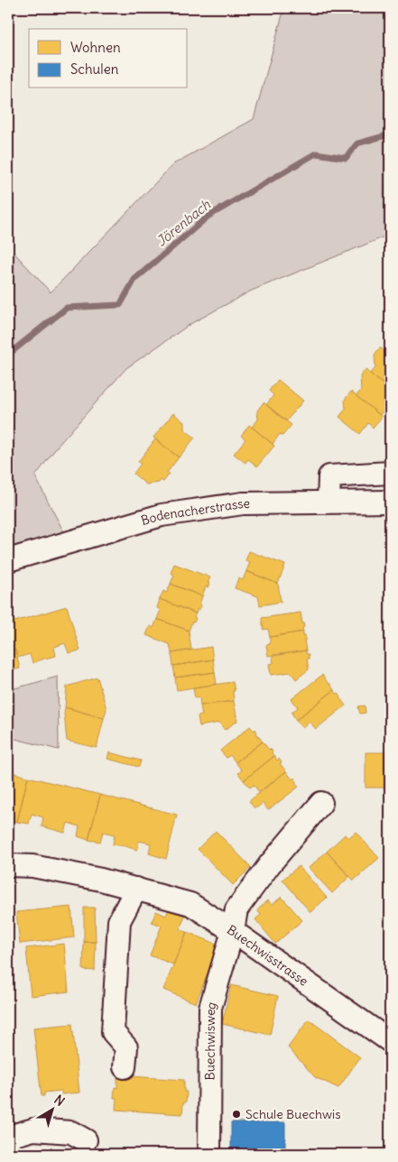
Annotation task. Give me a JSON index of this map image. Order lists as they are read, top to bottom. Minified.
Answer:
{"streets":{"street":["Bodenacherstrasse","Buechwisstrasse","Buechwisweg"]},"crossings":[["Buechwisstrasse","Buechwisweg"]],"water":["Jörenbach"],"places":["Schule Buechwis"],"legend":["Wohnen","Schulen"],"north":"top right"}
